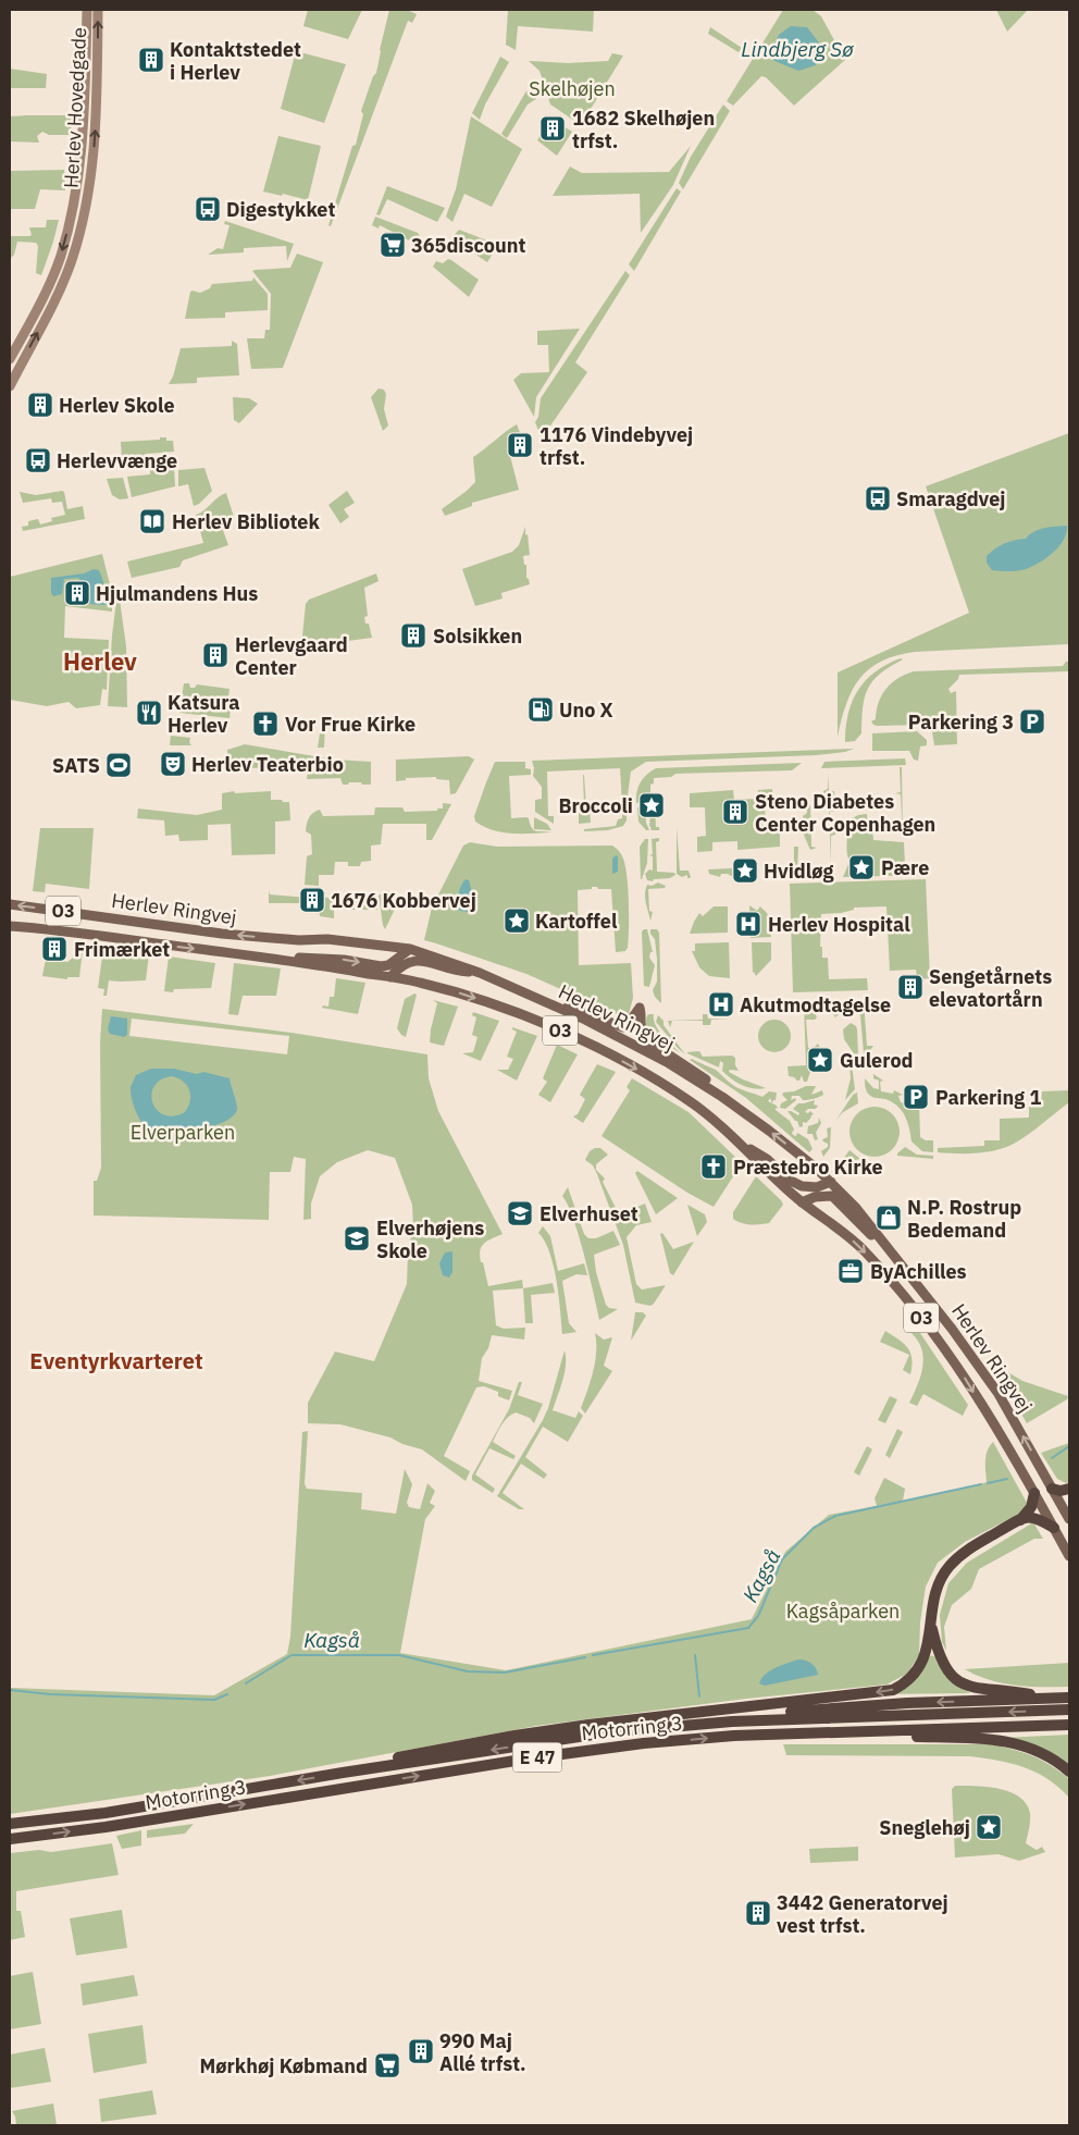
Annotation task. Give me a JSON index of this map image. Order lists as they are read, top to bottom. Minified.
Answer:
{"streets":{"highway":["Motorring 3","E 47"],"main road":["Herlev Hovedgade","Herlev Ringvej","O3"]},"crossings":[["Herlev Ringvej","O3"]],"districts":["Herlev","Eventyrkvarteret"],"water":["Lindbjerg Sø","Kagså"],"parks":["Skelhøjen","Elverparken","Kagsåparken"],"places":{"building":["Kontaktstedet i Herlev","1682 Skelhøjen trfst.","Herlev Skole","1176 Vindebyvej trfst.","Hjulmandens Hus","Solsikken","Herlevgaard Center","Steno Diabetes Center Copenhagen","1676 Kobbervej","Frimærket","Sengetårnets elevatortårn","3442 Generatorvej vest trfst.","990 Maj Allé trfst."],"bus stop":["Digestykket","Herlevvænge","Smaragdvej"],"supermarket":["365discount","Mørkhøj Købmand"],"library":["Herlev Bibliotek"],"fuel station":["Uno X"],"restaurant":["Katsura Herlev"],"parking":["Parkering 3","Parkering 1"],"church":["Vor Frue Kirke","Præstebro Kirke"],"theatre":["Herlev Teaterbio"],"sports":["SATS"],"place":["Broccoli","Pære","Hvidløg","Kartoffel","Gulerod","Sneglehøj"],"hospital":["Herlev Hospital","Akutmodtagelse"],"school or university":["Elverhuset","Elverhøjens Skole"],"shop":["N.P. Rostrup Bedemand"],"office":["ByAchilles"]}}
